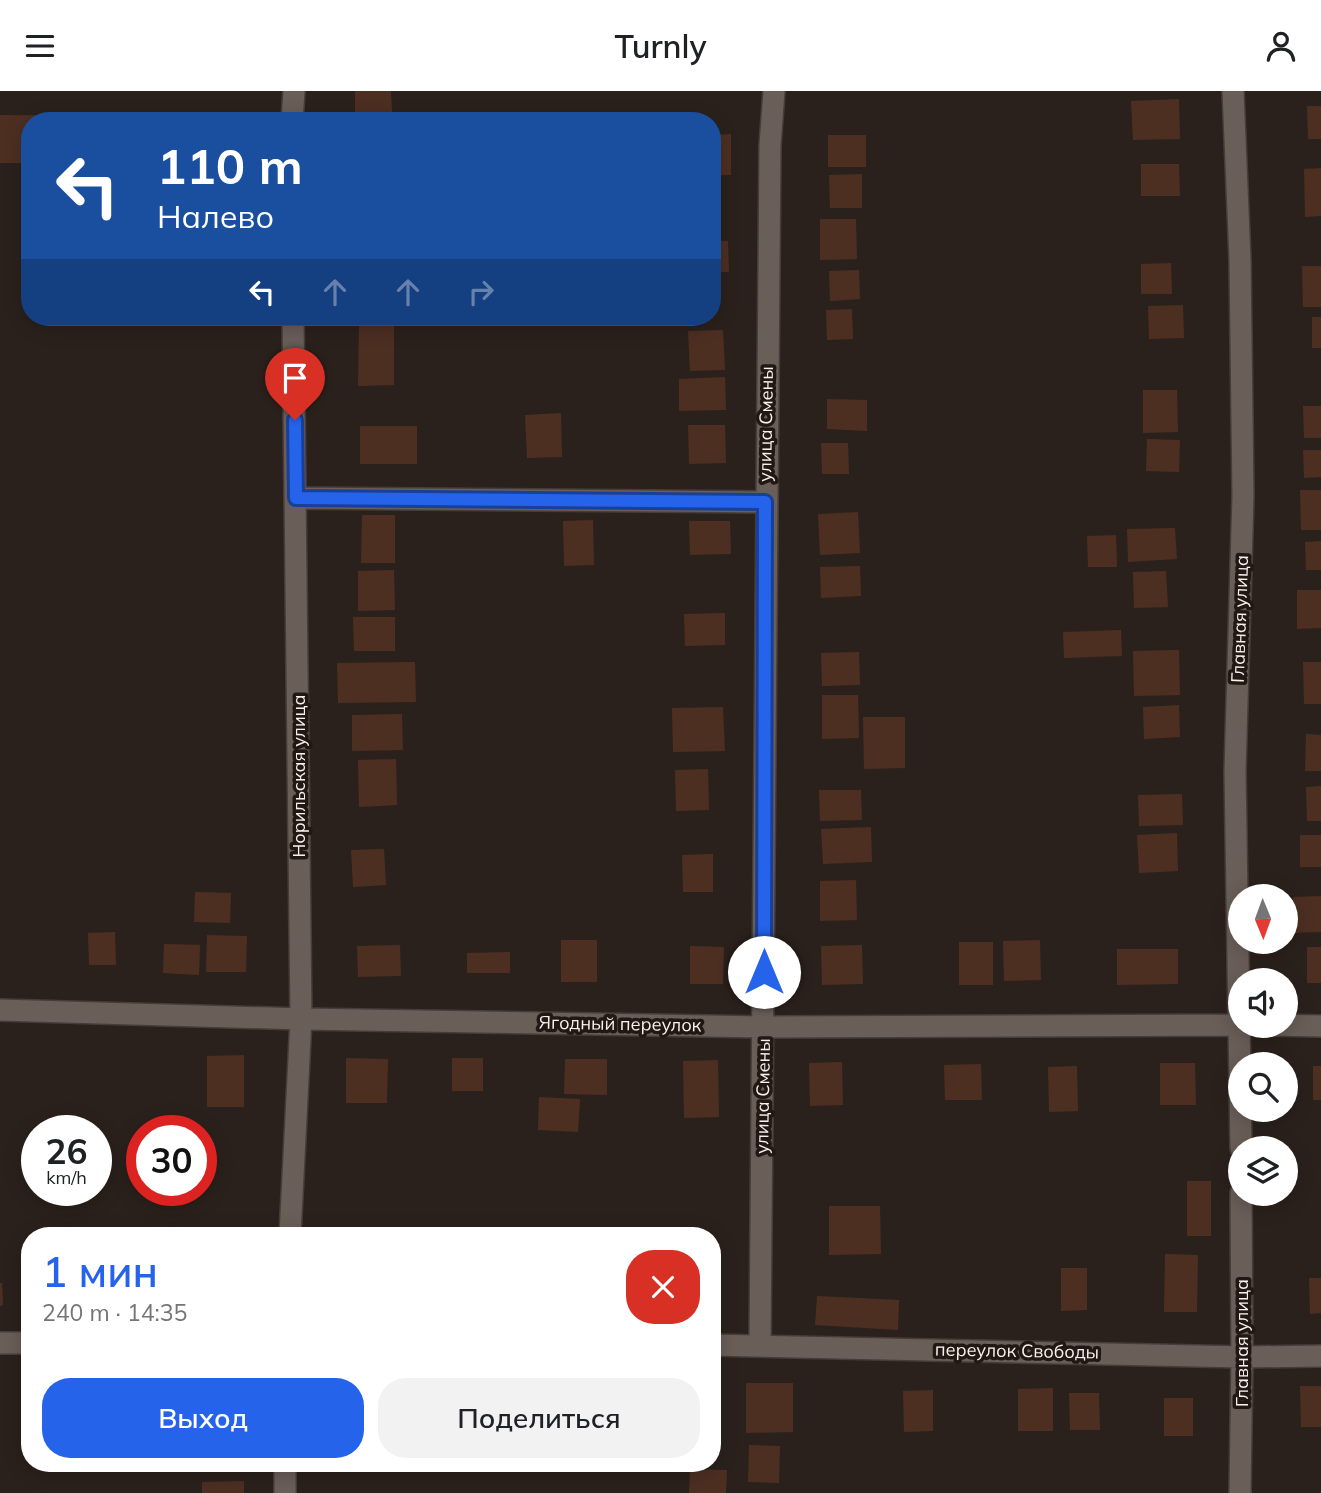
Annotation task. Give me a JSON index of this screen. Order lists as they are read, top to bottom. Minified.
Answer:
{"streets":{"street":["улица Смены","Главная улица","Норильская улица","Ягодный переулок","переулок Свободы"]},"crossings":[["улица Смены","Ягодный переулок"],["улица Смены","переулок Свободы"],["Главная улица","переулок Свободы"],["Норильская улица","Ягодный переулок"]],"north":"bottom","page":{"header":"Turnly","turn":["110 m","Налево"],"speed":"26 km/h","limit":"30","heading":["1 мин","240 m · 14:35"],"buttons":["Выход","Поделиться"]}}
